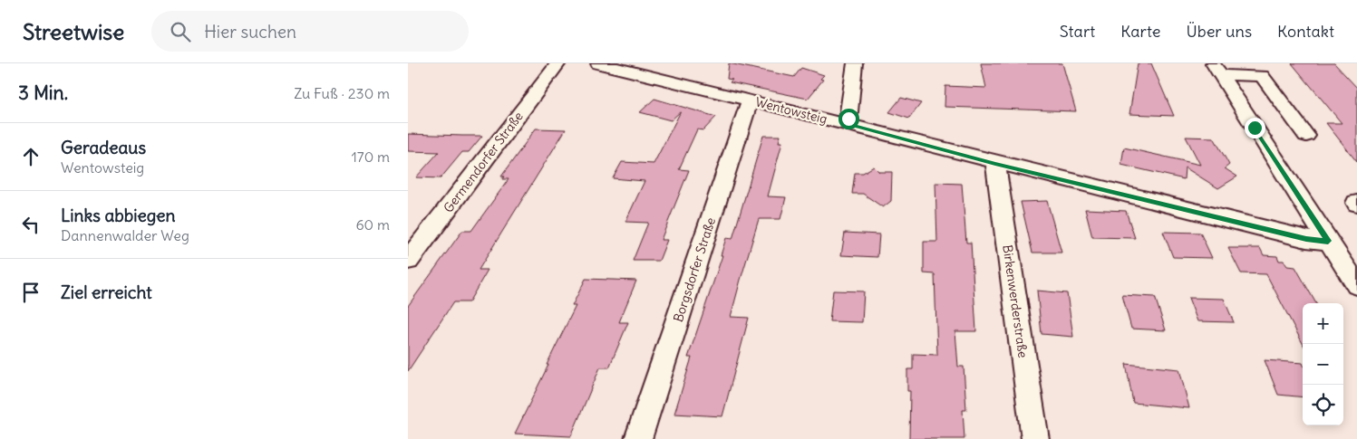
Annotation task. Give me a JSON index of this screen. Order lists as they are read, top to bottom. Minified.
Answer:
{"streets":{"street":["Wentowsteig","Germendorfer Straße","Borgsdorfer Straße","Birkenwerderstraße"]},"crossings":[["Wentowsteig","Borgsdorfer Straße"],["Wentowsteig","Birkenwerderstraße"]],"page":{"header":"Streetwise","search":"Hier suchen","nav":["Start","Karte","Über uns","Kontakt"],"heading":["3 Min.","Zu Fuß · 230 m"],"list":[["Geradeaus","Wentowsteig","170 m"],["Links abbiegen","Dannenwalder Weg","60 m"],"Ziel erreicht"],"map_buttons":["+","−"]}}
